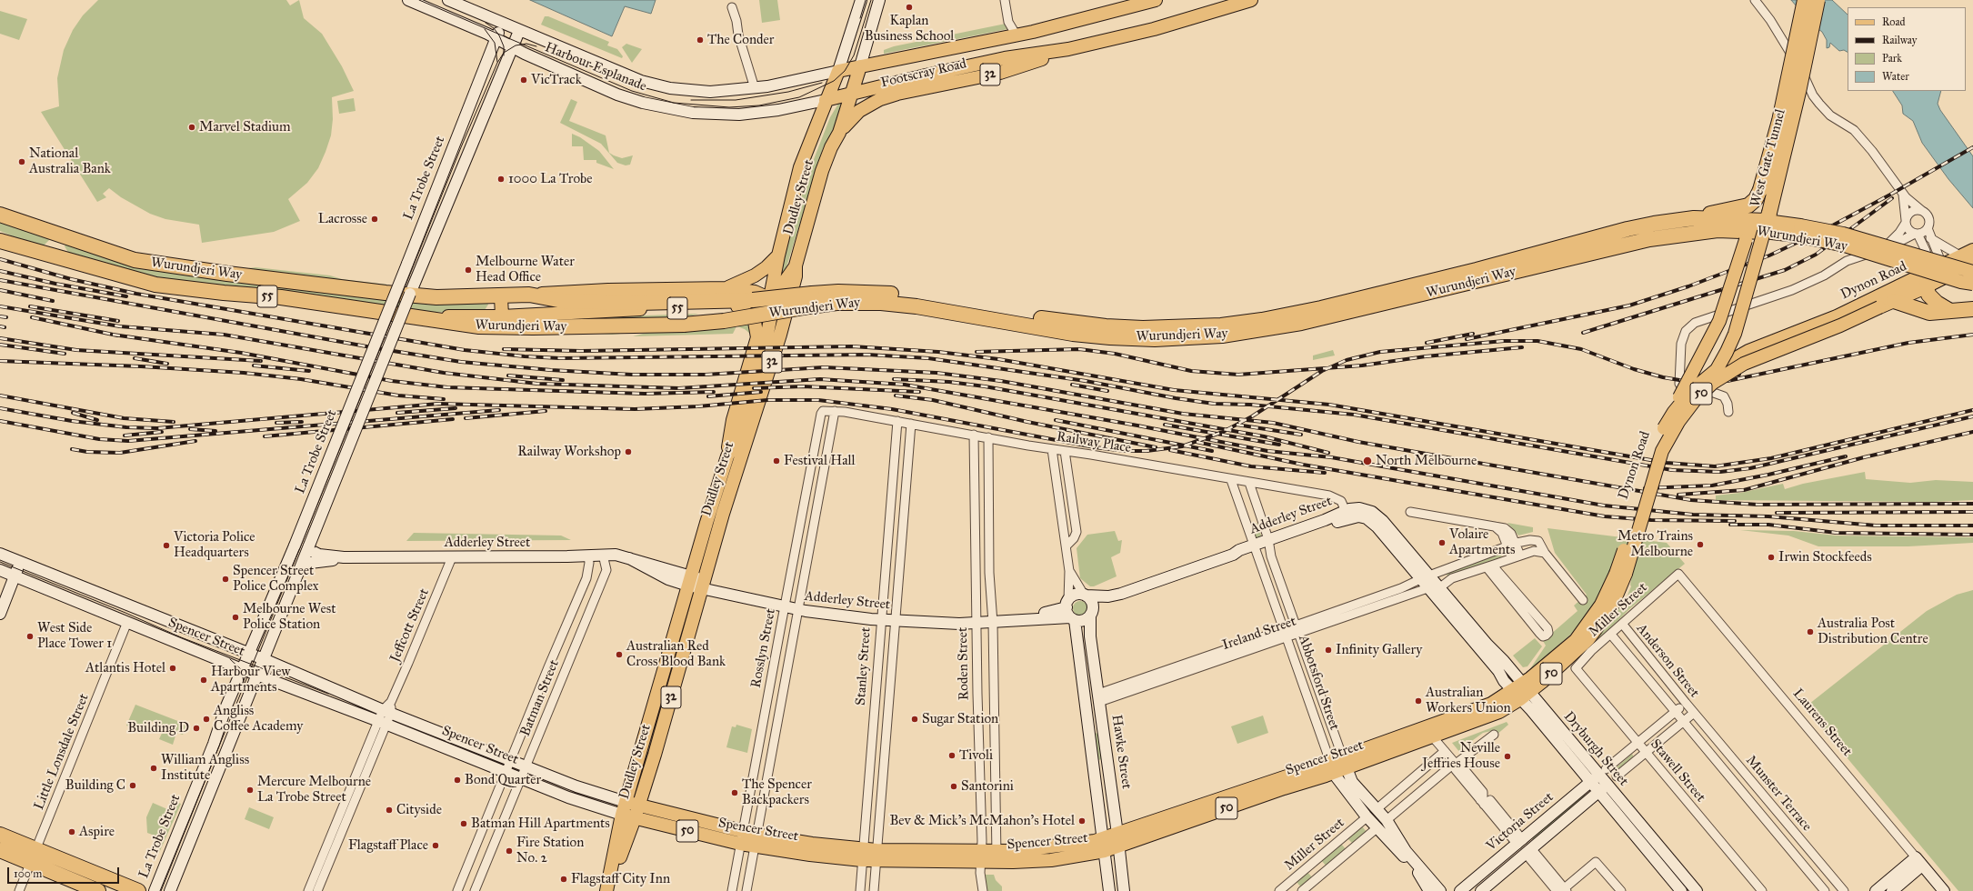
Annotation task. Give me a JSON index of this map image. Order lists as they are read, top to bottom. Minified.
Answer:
{"streets":{"highway":["West Gate Tunnel","Wurundjeri Way","55"],"main road":["Footscray Road","32","Dudley Street","Dynon Road","50","Spencer Street"],"street":["Harbour Esplanade","La Trobe Street","Railway Place","Adderley Street","Miller Street","Jeffcott Street","Ireland Street","Rosslyn Street","Anderson Street","Roden Street","Stanley Street","Abbotsford Street","Batman Street","Laurens Street","Dryburgh Street","Little Lonsdale Street","Hawke Street","Stawell Street","Munster Terrace","Victoria Street"]},"crossings":[["Harbour Esplanade","Footscray Road"],["Harbour Esplanade","32"],["Harbour Esplanade","La Trobe Street"],["Harbour Esplanade","Dudley Street"],["Footscray Road","32"],["Footscray Road","Dudley Street"],["32","Dudley Street"],["West Gate Tunnel","Wurundjeri Way"],["West Gate Tunnel","Dynon Road"],["La Trobe Street","Adderley Street"],["La Trobe Street","Spencer Street"],["Dudley Street","Wurundjeri Way"],["Dudley Street","55"],["Dudley Street","Adderley Street"],["Dudley Street","Spencer Street"],["Wurundjeri Way","55"],["Dynon Road","Spencer Street"],["Dynon Road","Dryburgh Street"],["Railway Place","Adderley Street"],["Railway Place","Rosslyn Street"],["Railway Place","Roden Street"],["Railway Place","Stanley Street"],["Railway Place","Abbotsford Street"],["Railway Place","Hawke Street"],["Adderley Street","Jeffcott Street"],["Adderley Street","Rosslyn Street"],["Adderley Street","Roden Street"],["Adderley Street","Stanley Street"],["Adderley Street","Abbotsford Street"],["Adderley Street","Batman Street"],["Adderley Street","Dryburgh Street"],["Adderley Street","Hawke Street"],["Miller Street","Anderson Street"],["Miller Street","Abbotsford Street"],["Miller Street","Laurens Street"],["Miller Street","Stawell Street"],["Jeffcott Street","Spencer Street"],["Ireland Street","Abbotsford Street"],["Ireland Street","Dryburgh Street"],["Ireland Street","Hawke Street"],["Spencer Street","Rosslyn Street"],["Spencer Street","Roden Street"],["Spencer Street","Stanley Street"],["Spencer Street","Abbotsford Street"],["Spencer Street","Batman Street"],["Spencer Street","Dryburgh Street"],["Spencer Street","Little Lonsdale Street"],["Spencer Street","Hawke Street"],["Anderson Street","Munster Terrace"],["Anderson Street","Victoria Street"],["Dryburgh Street","Victoria Street"],["Stawell Street","Victoria Street"]],"places":["Kaplan Business School","The Conder","VicTrack","Marvel Stadium","National Australia Bank","1000 La Trobe","Lacrosse","Melbourne Water Head Office","Railway Workshop","Festival Hall","North Melbourne","Volaire Apartments","Metro Trains Melbourne","Victoria Police Headquarters","Irwin Stockfeeds","Spencer Street Police Complex","Melbourne West Police Station","Australia Post Distribution Centre","West Side Place Tower 1","Infinity Gallery","Australian Red Cross Blood Bank","Atlantis Hotel","Harbour View Apartments","Australian Workers Union","Angliss Coffee Academy","Sugar Station","Building D","Tivoli","Neville Jeffries House","William Angliss Institute","Bond Quarter","Building C","Santorini","Mercure Melbourne La Trobe Street","The Spencer Backpackers","Cityside","Bev & Mick's McMahon's Hotel","Batman Hill Apartments","Aspire","Flagstaff Place","Fire Station No. 2","Flagstaff City Inn"],"legend":["Road","Railway","Park","Water"],"scale_bar":"100 m"}
